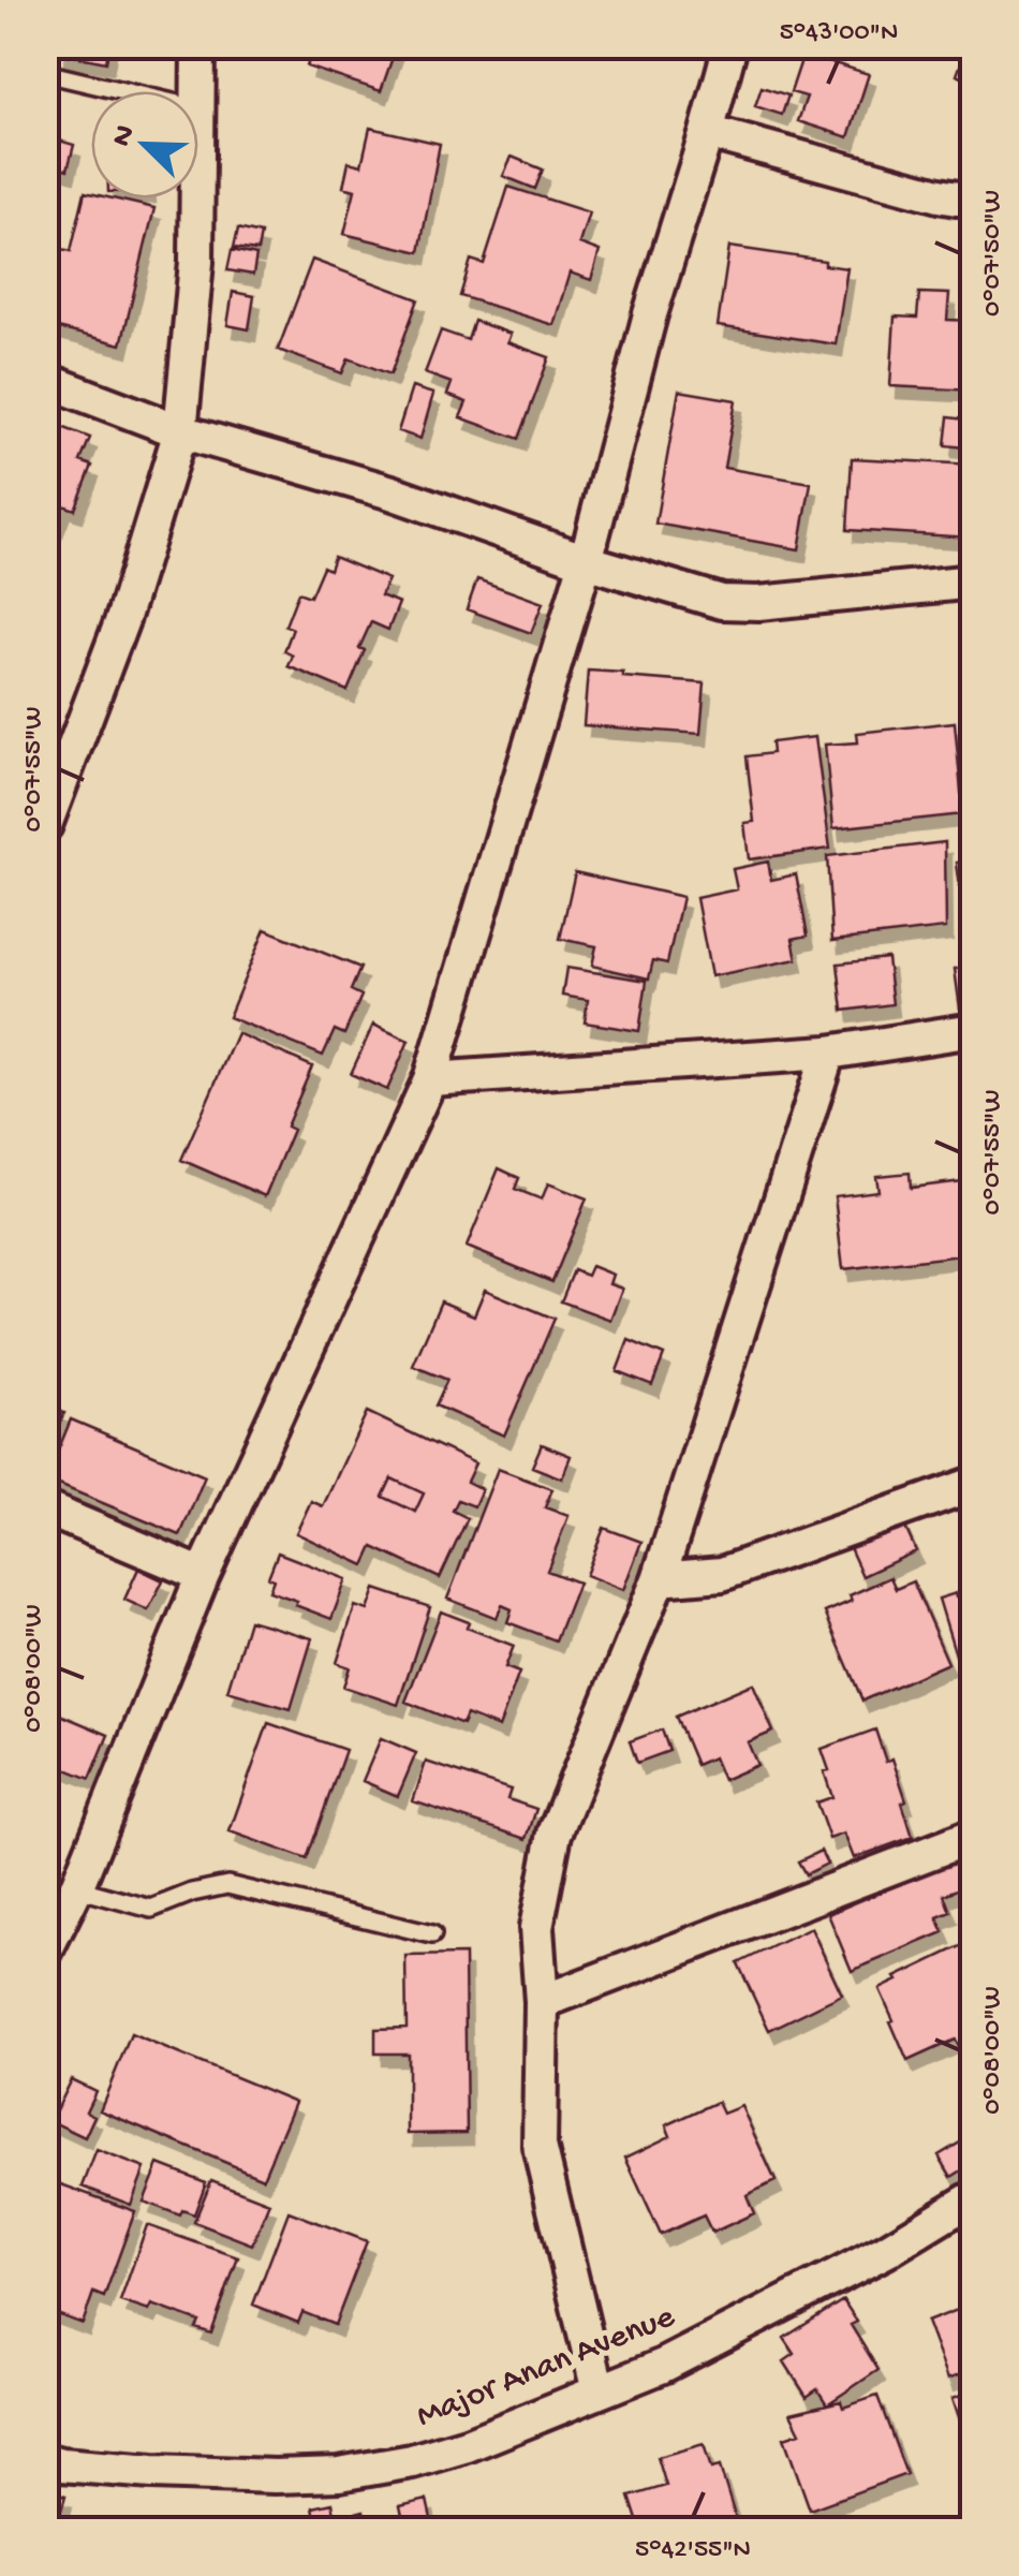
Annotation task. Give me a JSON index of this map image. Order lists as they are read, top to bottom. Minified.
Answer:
{"streets":{"street":["Major Anan Avenue"]},"north":"top left","coordinates":["5°43'00\"N","0°07'50\"W","0°07'55\"W","0°08'00\"W","5°42'55\"N"]}
